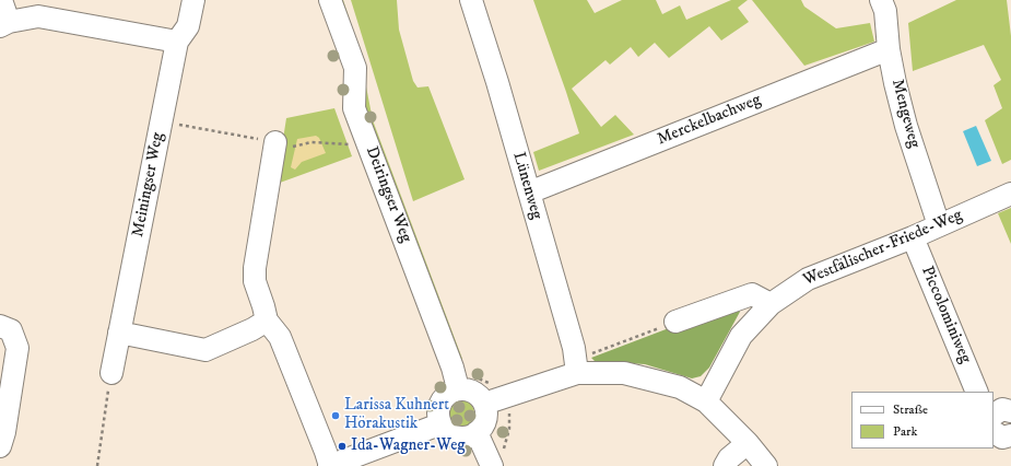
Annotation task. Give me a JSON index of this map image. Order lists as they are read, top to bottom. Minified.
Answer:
{"streets":{"street":["Mengeweg","Merckelbachweg","Meiningser Weg","Lünenweg","Deiringser Weg","Westfälischer-Friede-Weg","Piccolominiweg"]},"crossings":[["Mengeweg","Merckelbachweg"],["Mengeweg","Westfälischer-Friede-Weg"],["Merckelbachweg","Lünenweg"],["Westfälischer-Friede-Weg","Piccolominiweg"]],"places":["Larissa Kuhnert Hörakustik","Ida-Wagner-Weg"],"legend":["Straße","Park"]}
